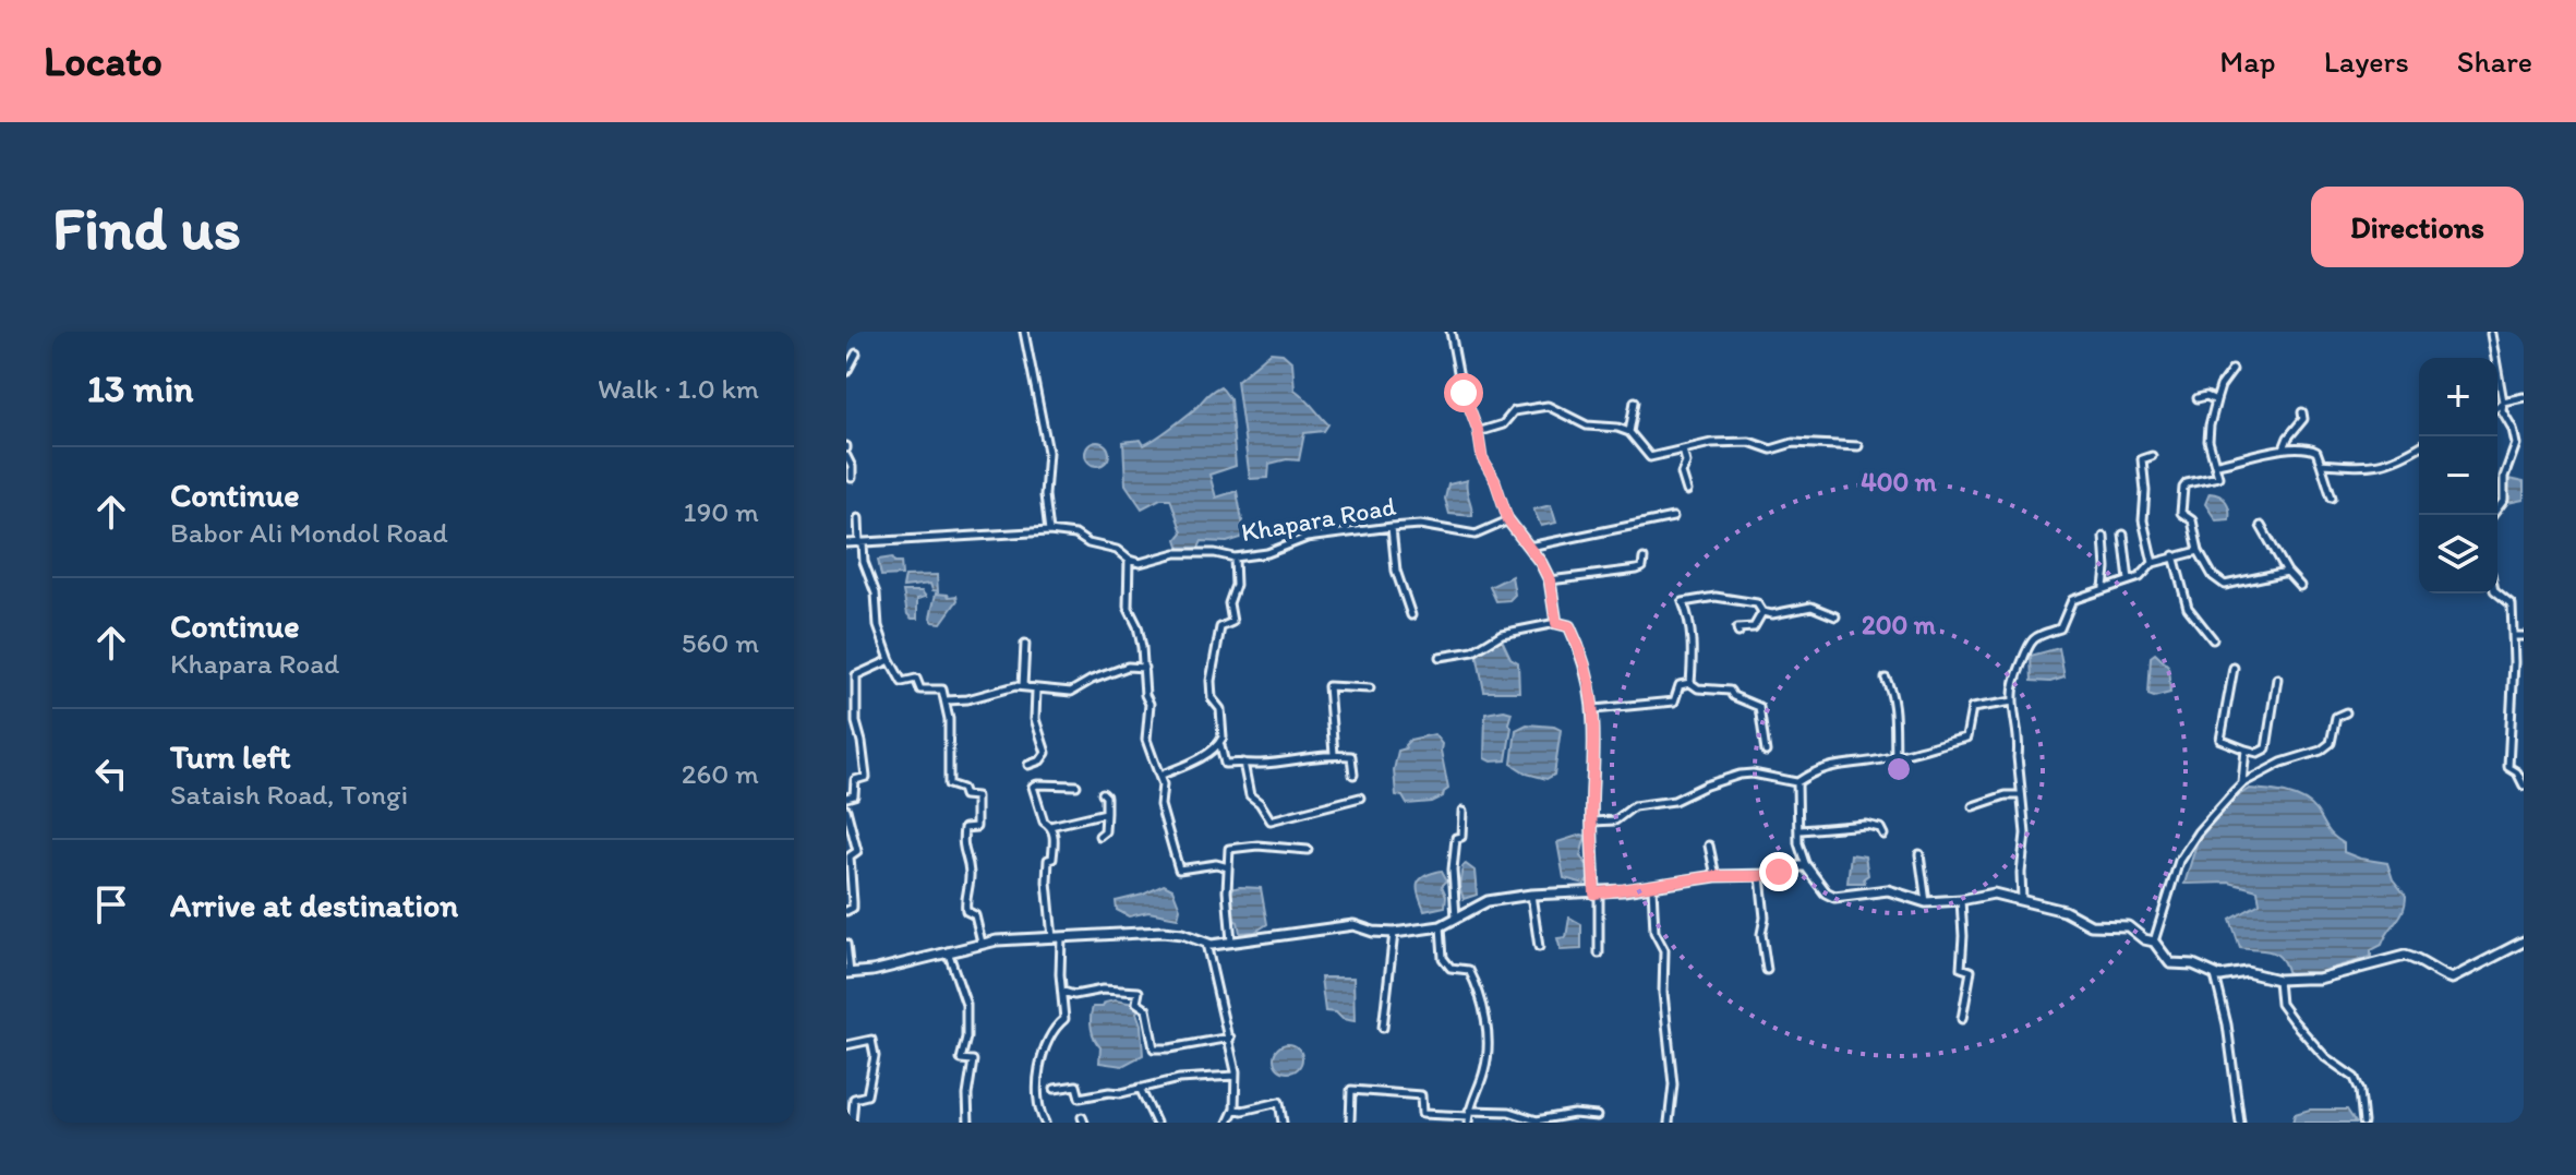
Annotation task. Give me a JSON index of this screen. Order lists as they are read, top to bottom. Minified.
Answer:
{"streets":{"street":["Khapara Road"]},"page":{"header":"Locato","nav":["Map","Layers","Share"],"buttons":"Directions","title":"Find us","heading":["13 min","Walk · 1.0 km"],"map_buttons":["+","−"],"list":[["Continue","Babor Ali Mondol Road","190 m"],["Continue","Khapara Road","560 m"],["Turn left","Sataish Road, Tongi","260 m"],"Arrive at destination"]},"rings":["400 m","200 m"]}
